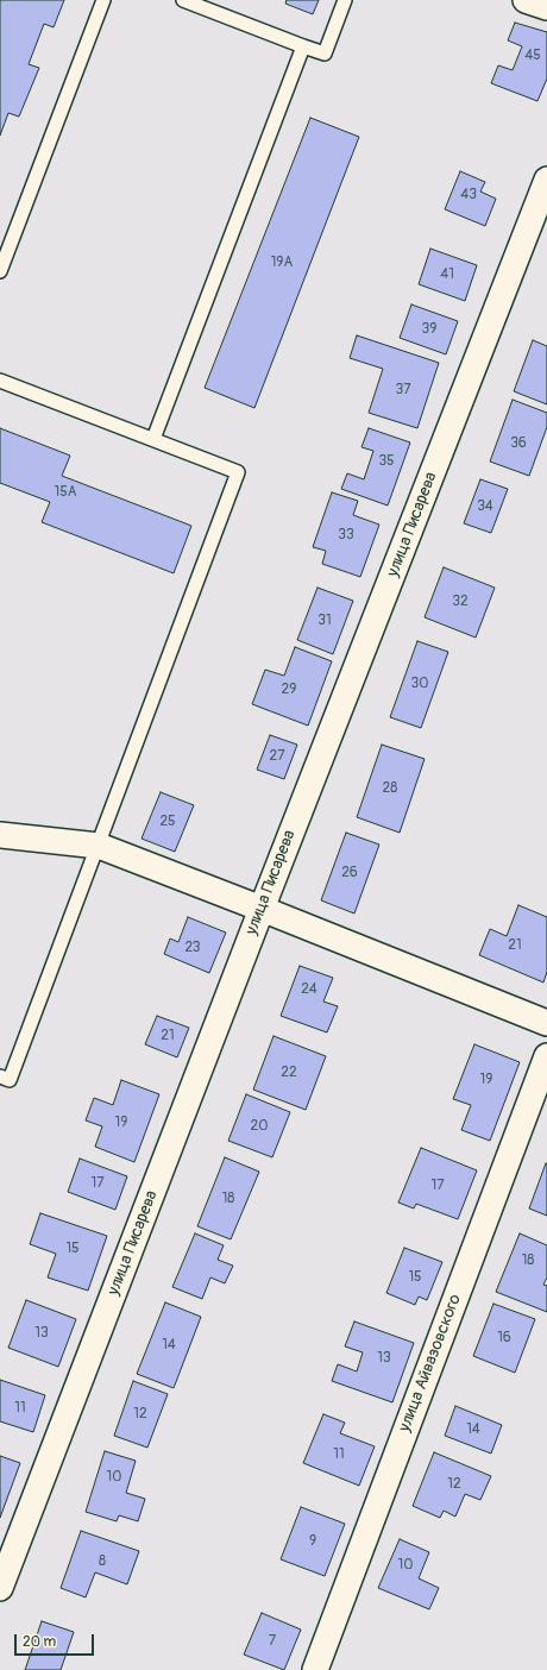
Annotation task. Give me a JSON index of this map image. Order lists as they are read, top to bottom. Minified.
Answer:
{"streets":{"street":["улица Писарева","улица Айвазовского"]},"house_numbers":["45","43","19А","41","39","37","36","35","15А","34","33","32","31","30","29","27","28","25","26","21","23","24","21","22","19","19","20","17","17","18","15","18","15","13","16","14","13","11","12","14","11","10","12","9","8","10","7"],"scale_bar":"20 m"}
